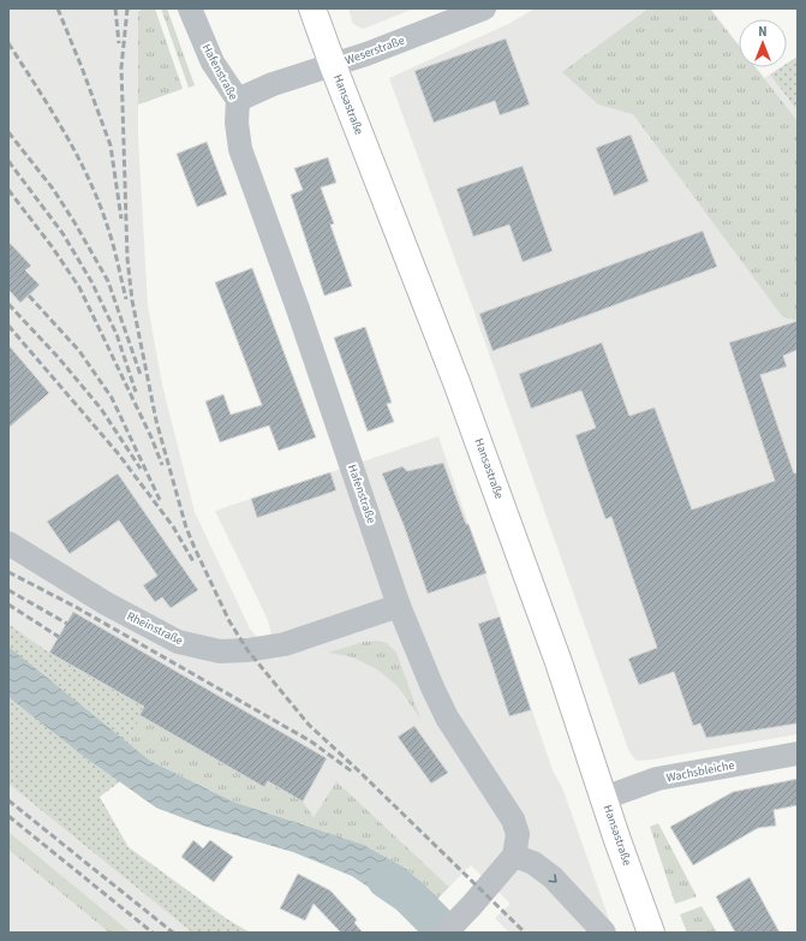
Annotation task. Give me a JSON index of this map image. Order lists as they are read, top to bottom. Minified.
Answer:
{"streets":{"main road":["Hansastraße"],"street":["Weserstraße","Hafenstraße","Rheinstraße","Wachsbleiche"]},"crossings":[["Weserstraße","Hafenstraße"],["Weserstraße","Hansastraße"],["Hafenstraße","Rheinstraße"],["Hansastraße","Wachsbleiche"]],"north":"top"}
